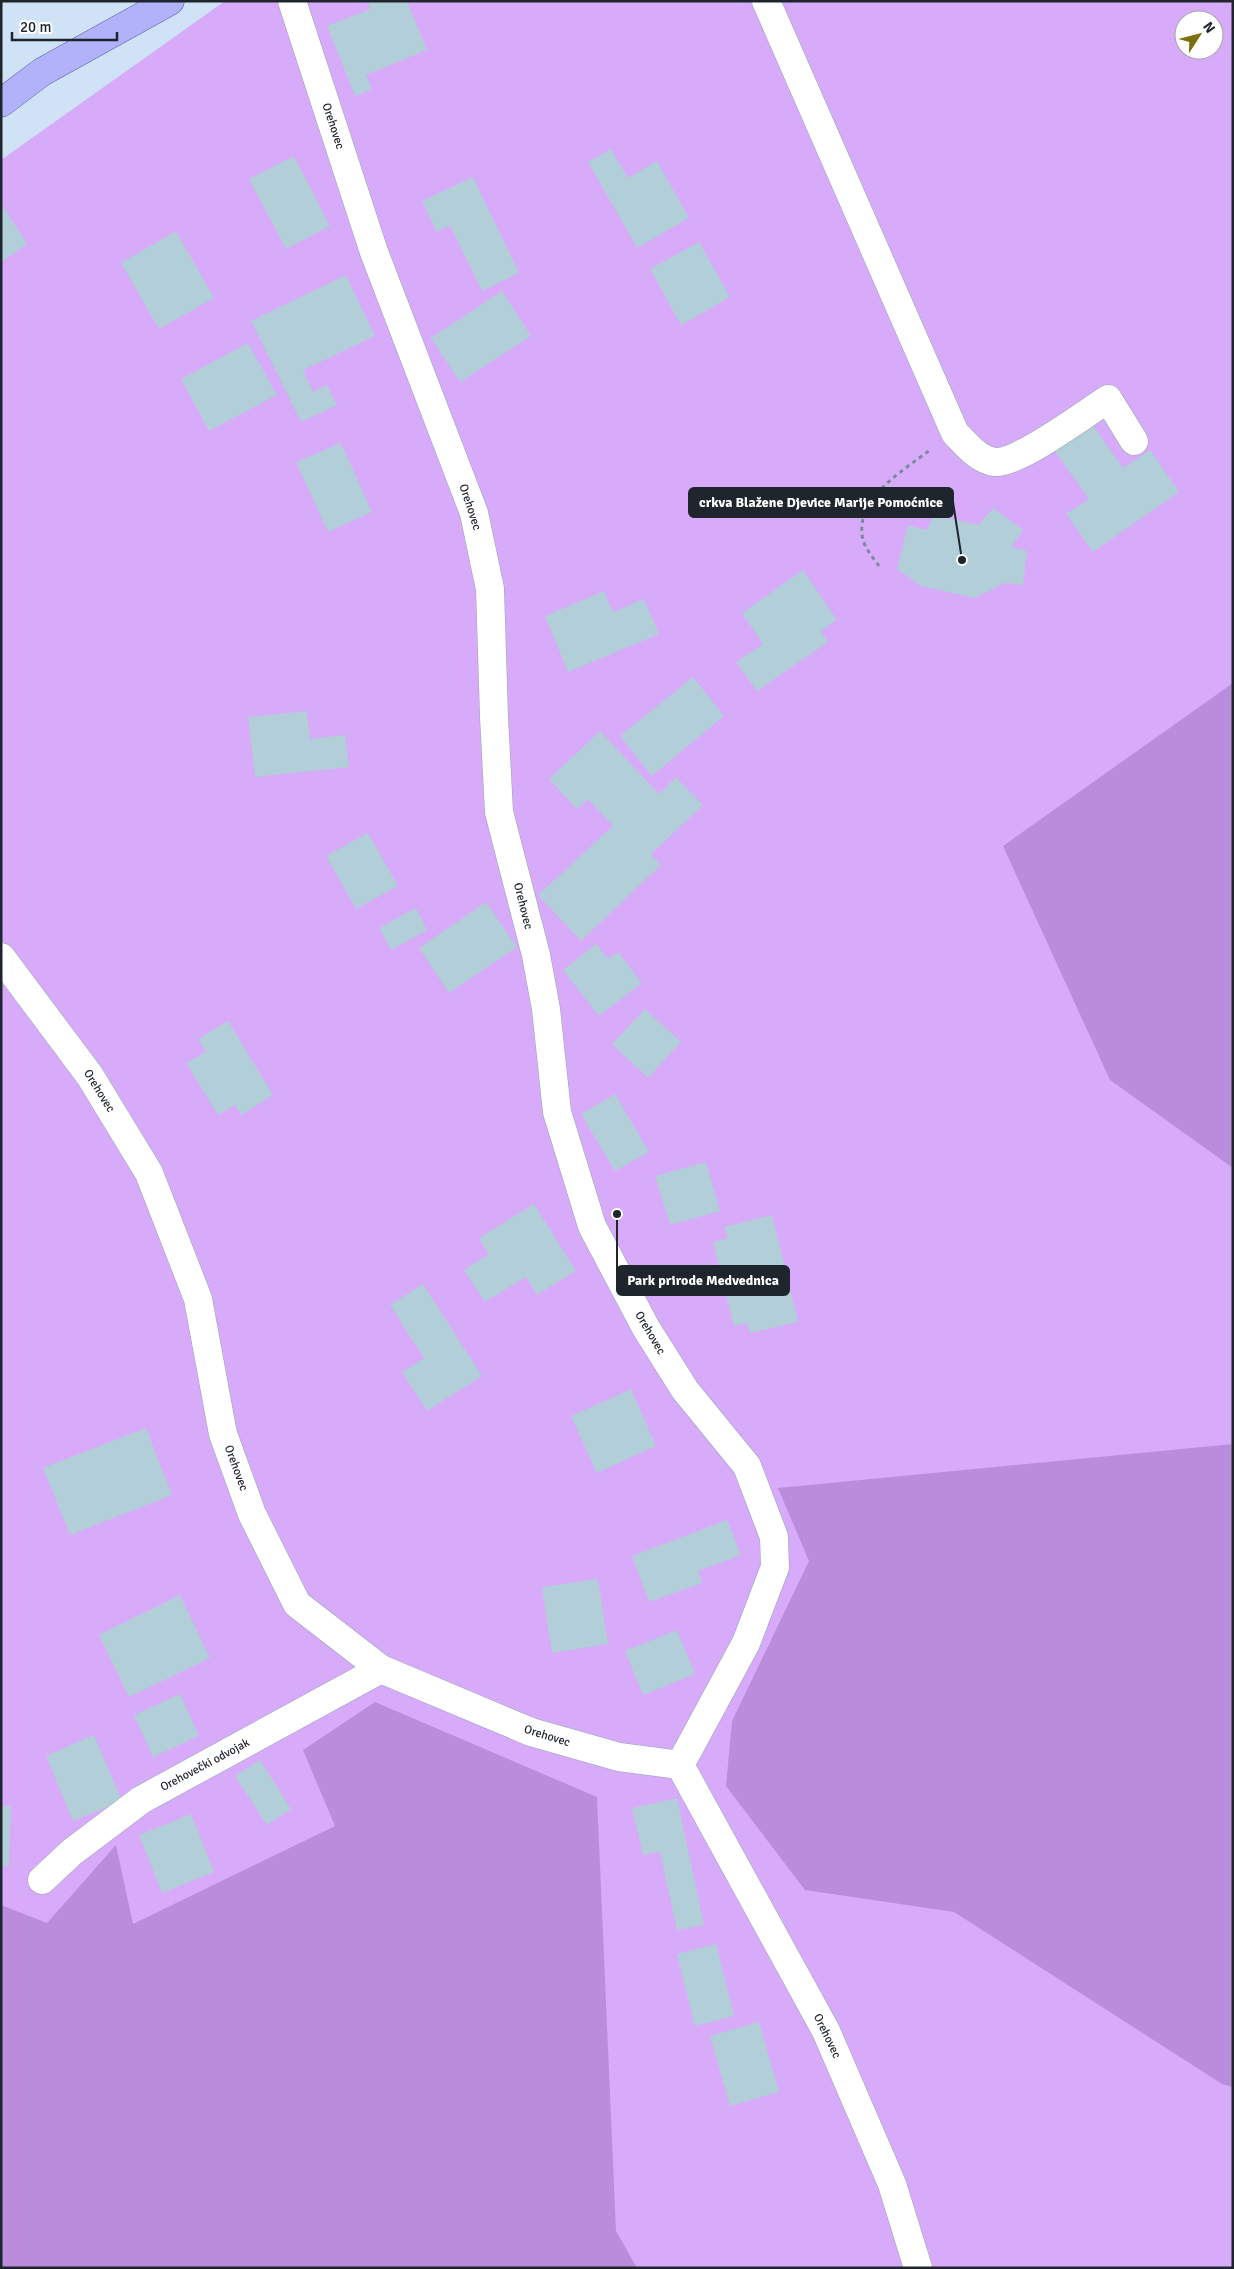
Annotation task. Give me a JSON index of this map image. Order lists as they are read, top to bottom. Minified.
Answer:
{"streets":{"street":["Orehovec","Orehovečki odvojak"]},"crossings":[["Orehovec","Orehovečki odvojak"]],"places":["crkva Blažene Djevice Marije Pomoćnice","Park prirode Medvednica"],"scale_bar":"20 m","north":"top right"}
